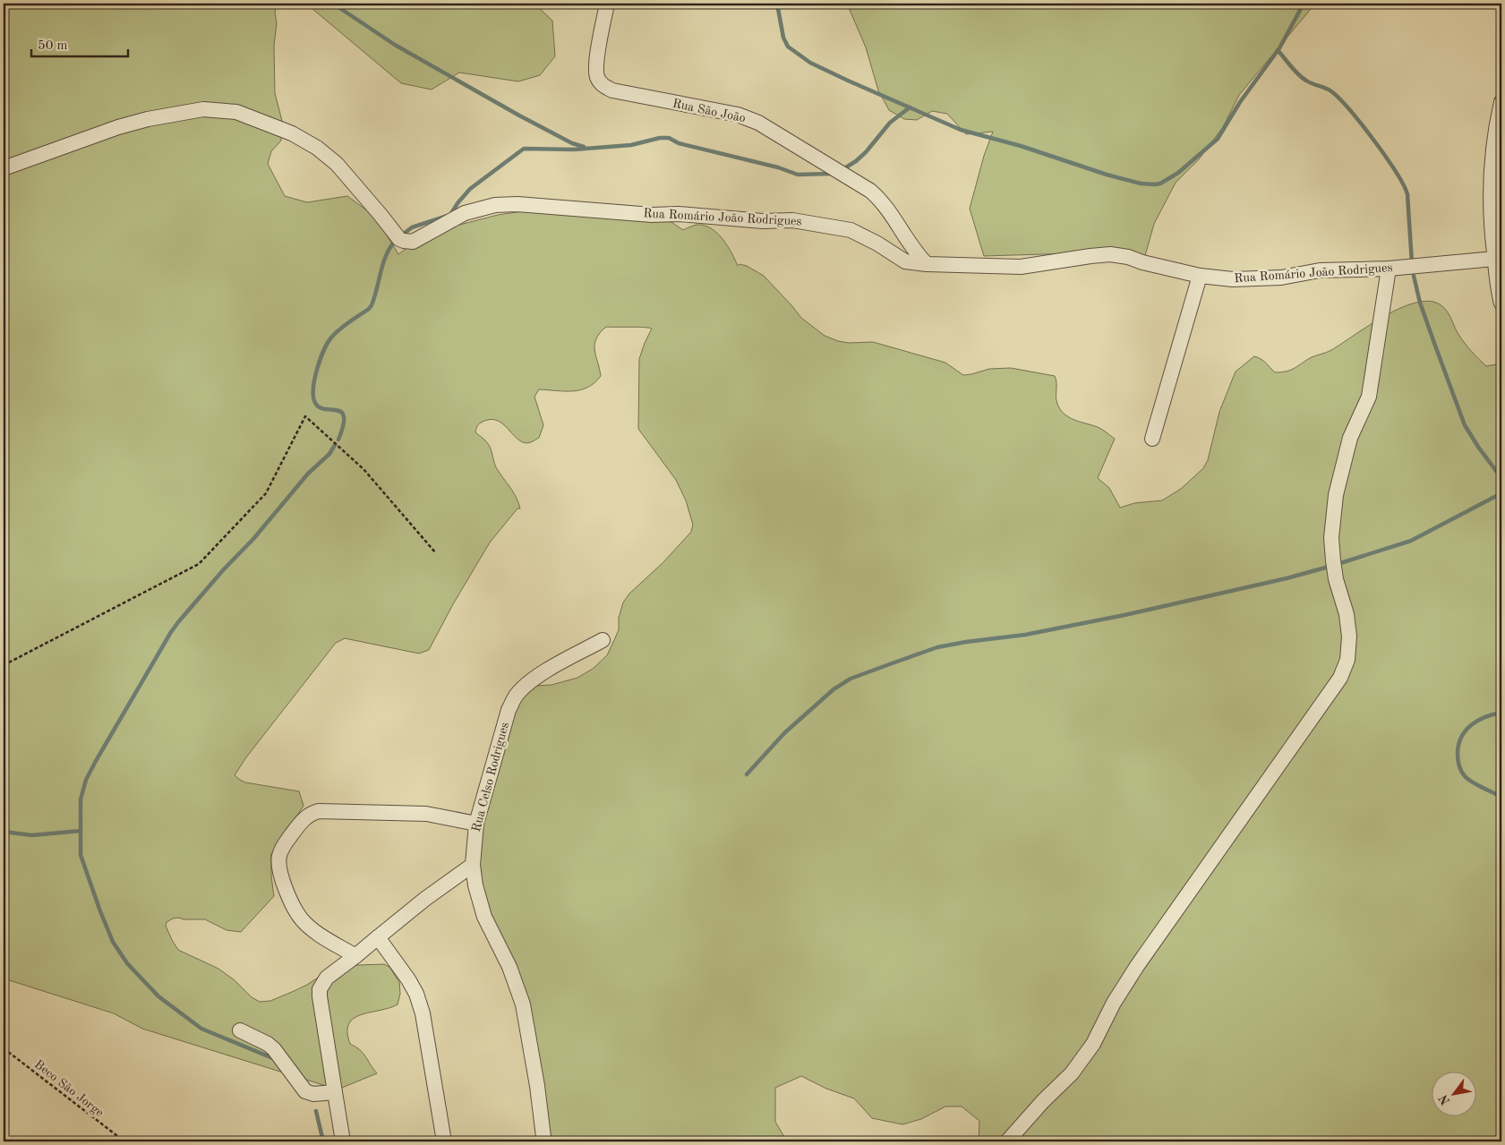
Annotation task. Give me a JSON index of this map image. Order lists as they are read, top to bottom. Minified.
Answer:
{"streets":{"street":["Rua São João","Rua Romário João Rodrigues","Rua Celso Rodrigues"],"path":["Beco São Jorge"]},"crossings":[["Rua São João","Rua Romário João Rodrigues"]],"scale_bar":"50 m","north":"bottom left"}
